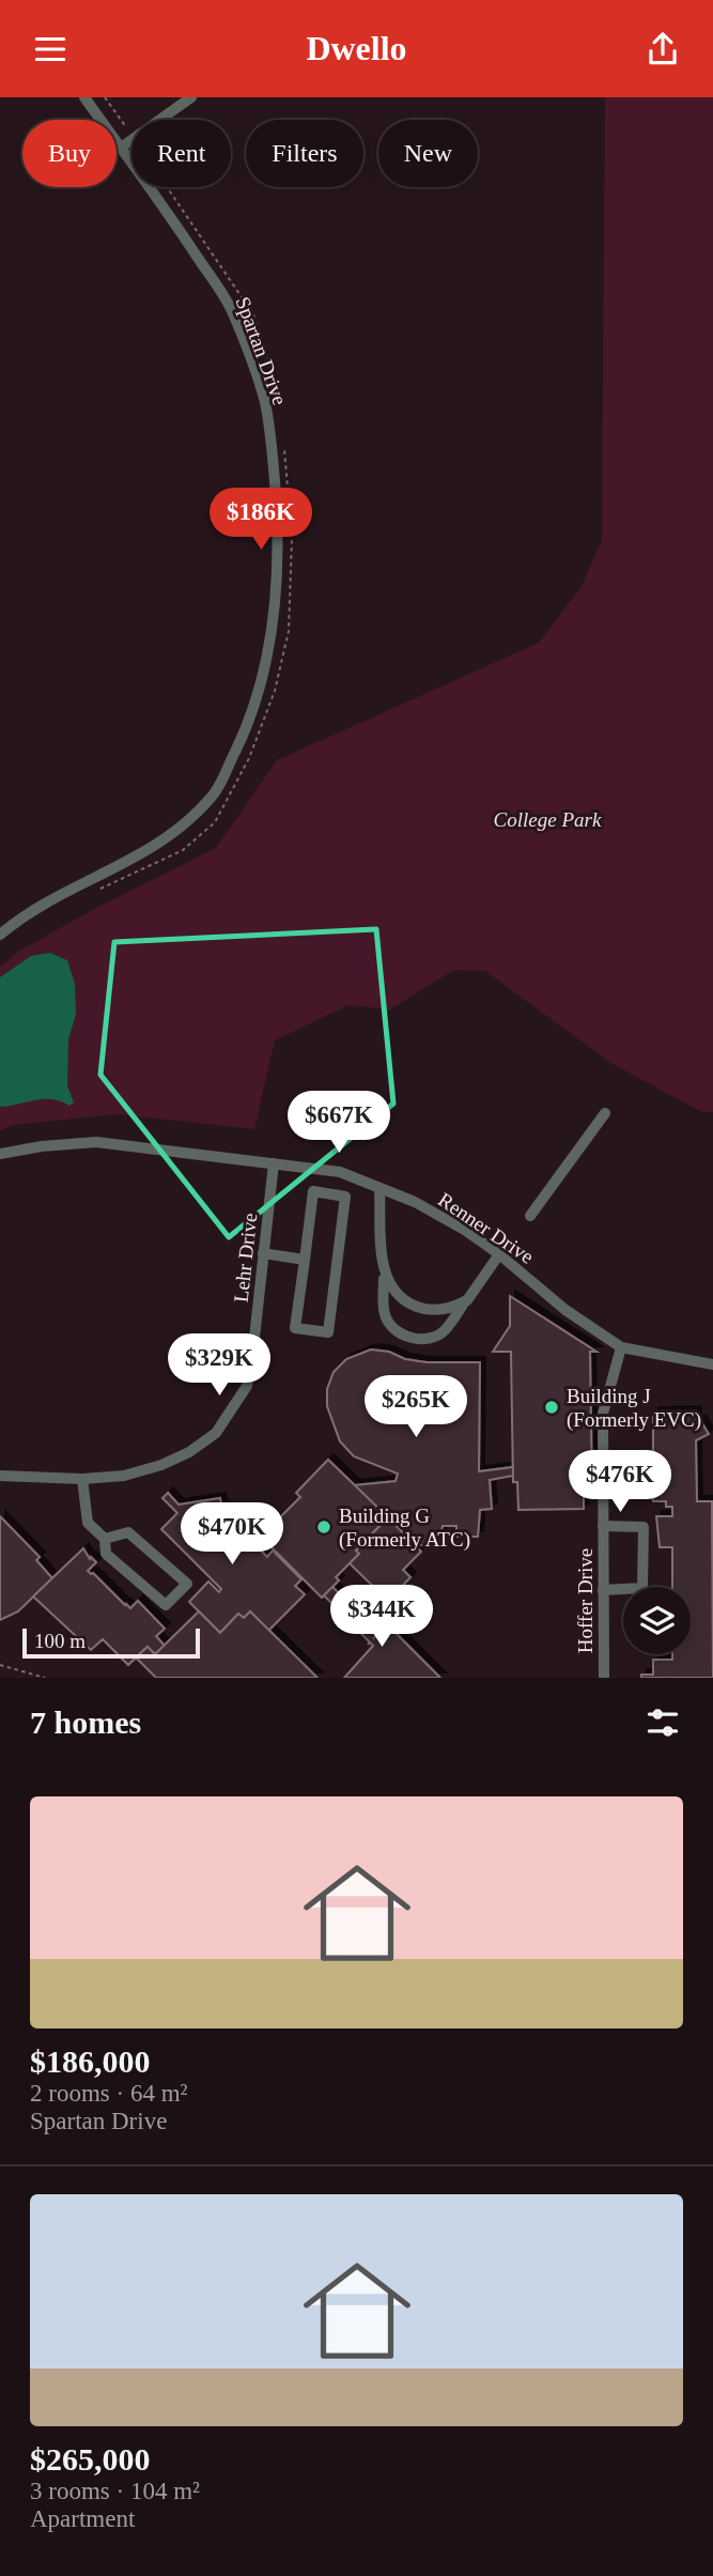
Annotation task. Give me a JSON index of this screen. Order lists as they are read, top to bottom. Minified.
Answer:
{"streets":{"street":["Spartan Drive","Renner Drive","Lehr Drive","Hoffer Drive"]},"crossings":[["Renner Drive","Lehr Drive"],["Renner Drive","Hoffer Drive"]],"parks":["College Park"],"places":["Building J (Formerly EVC)","Building G (Formerly ATC)"],"scale_bar":"100 m","page":{"header":"Dwello","chip":["Buy","Rent","Filters","New"],"price":["$186K","$667K","$329K","$265K","$476K","$470K","$344K"],"scale":"100 m","heading":"7 homes","list":[{"name":"$186,000","note":"2 rooms · 64 m² · Spartan Drive"},{"name":"$265,000","note":"3 rooms · 104 m² · Apartment"}]}}
